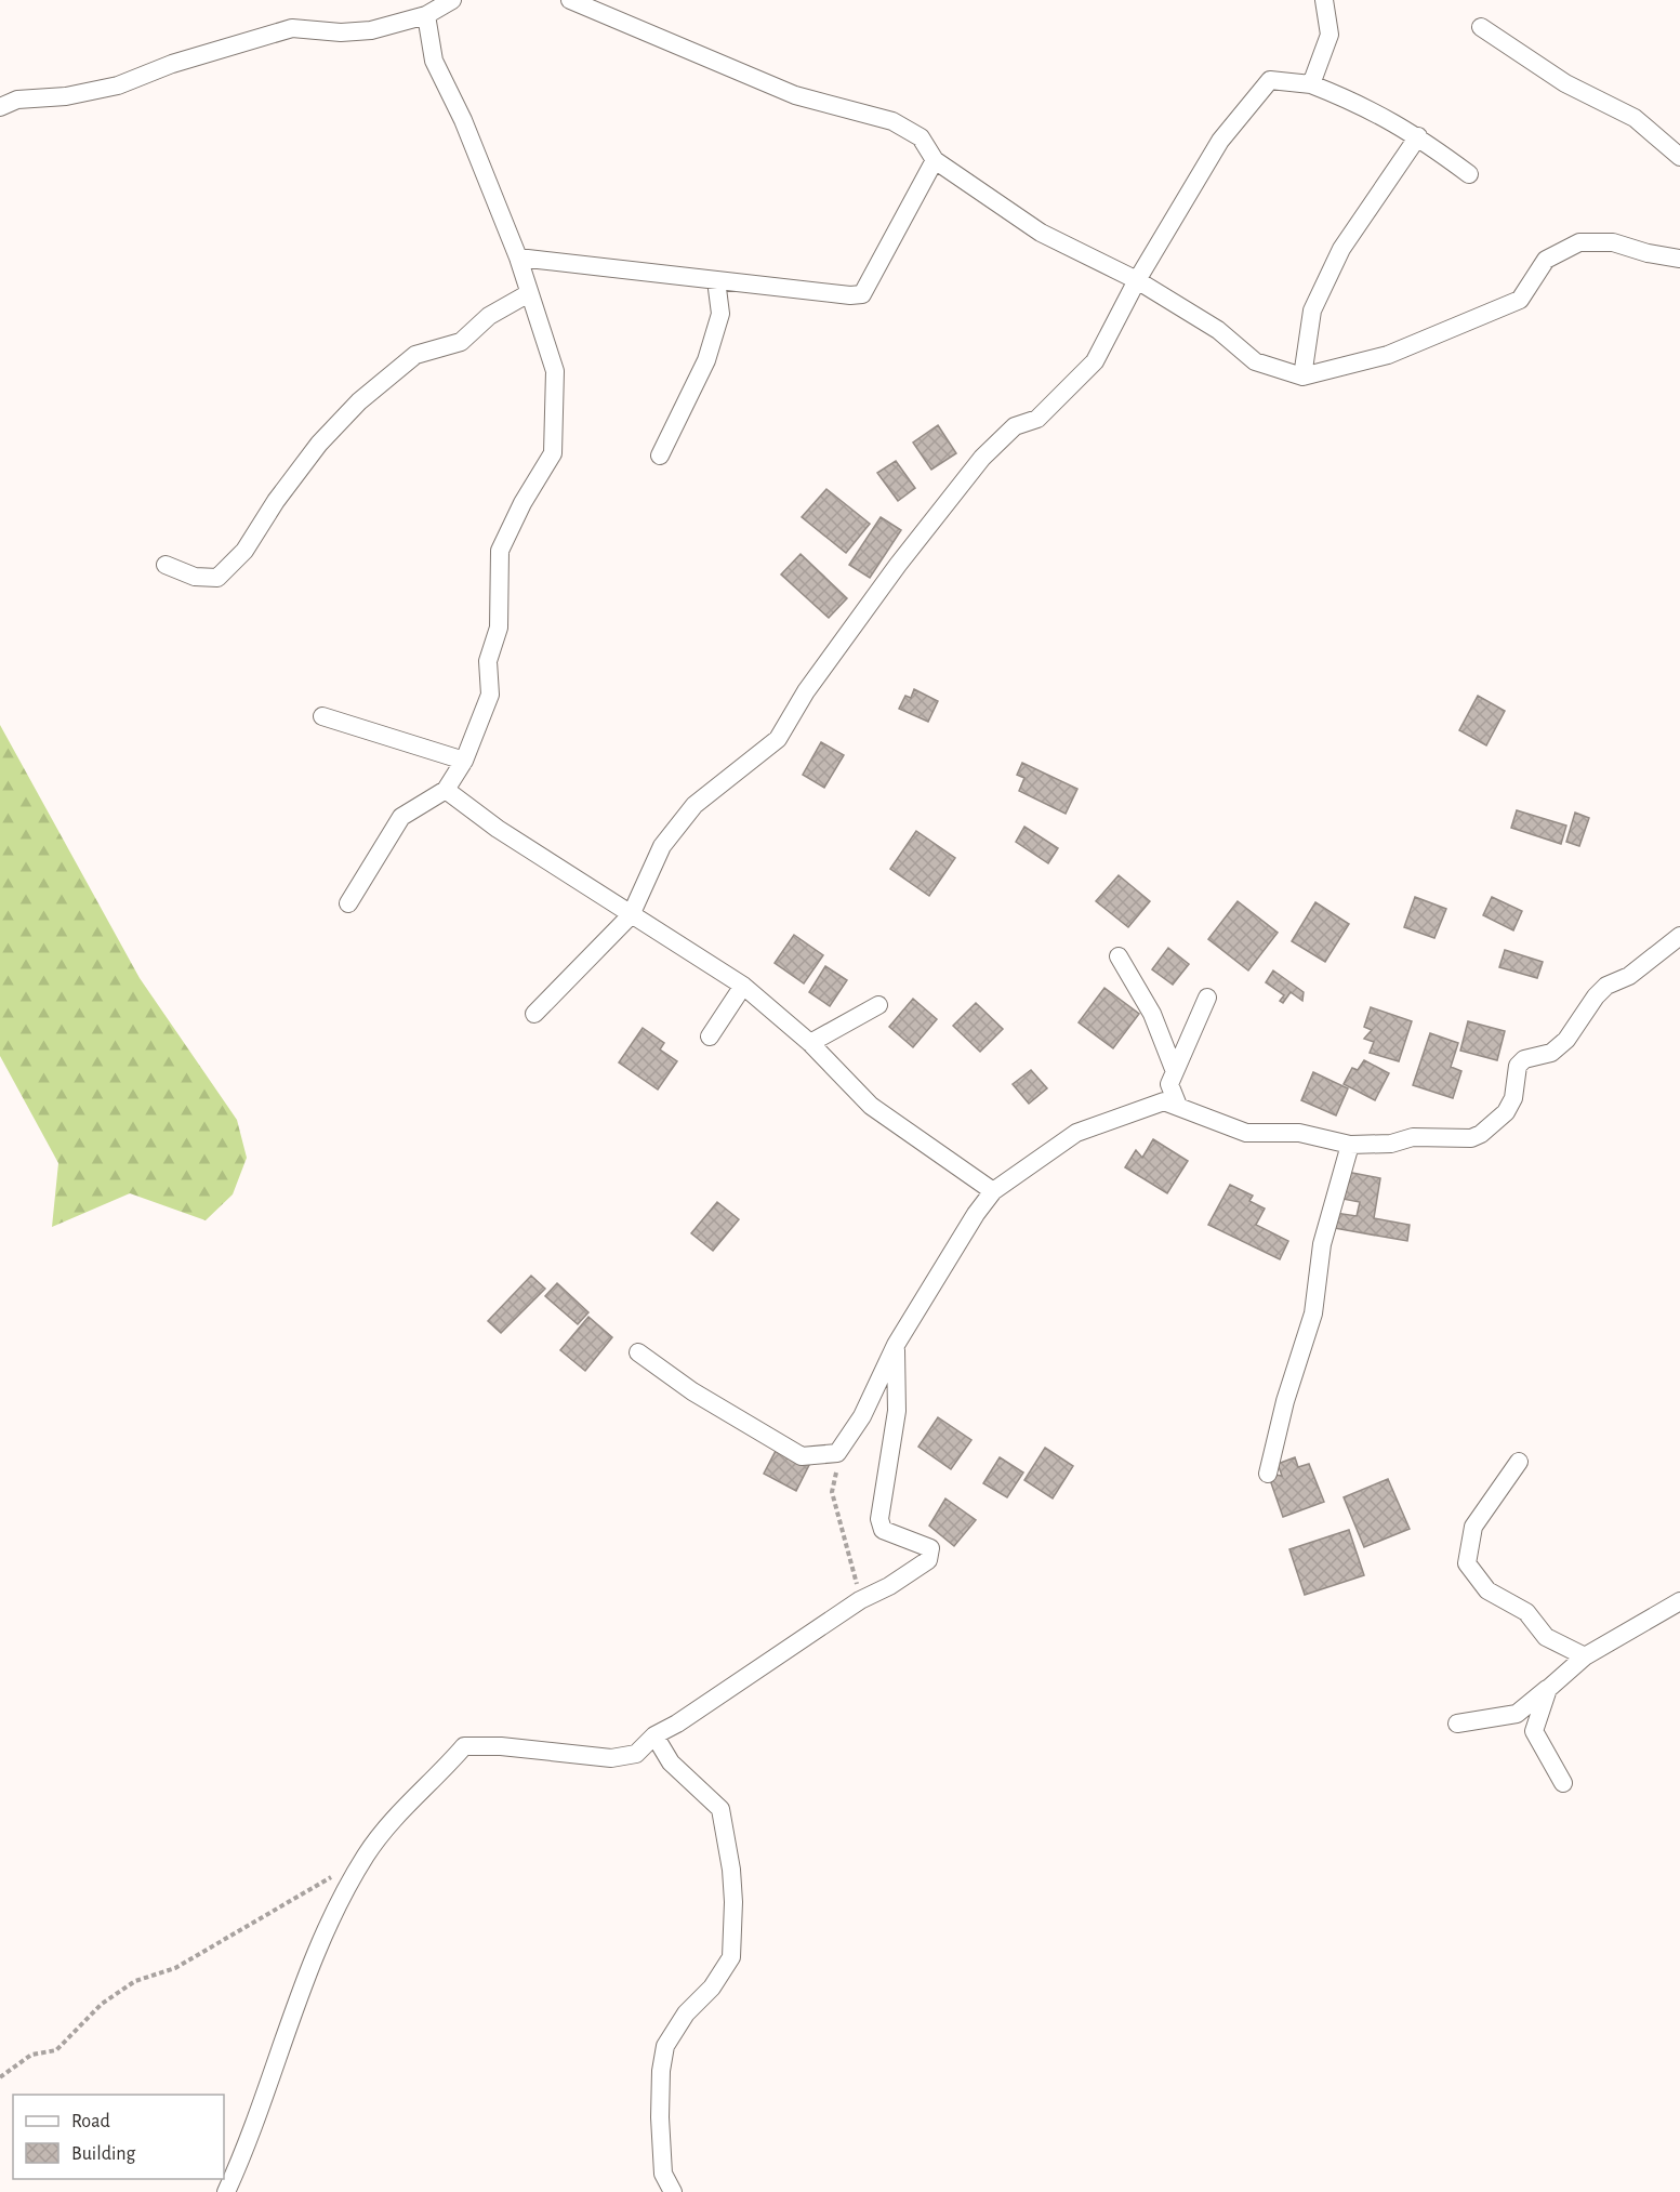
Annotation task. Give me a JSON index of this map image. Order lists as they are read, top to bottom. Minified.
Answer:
{"legend":["Road","Building"]}
